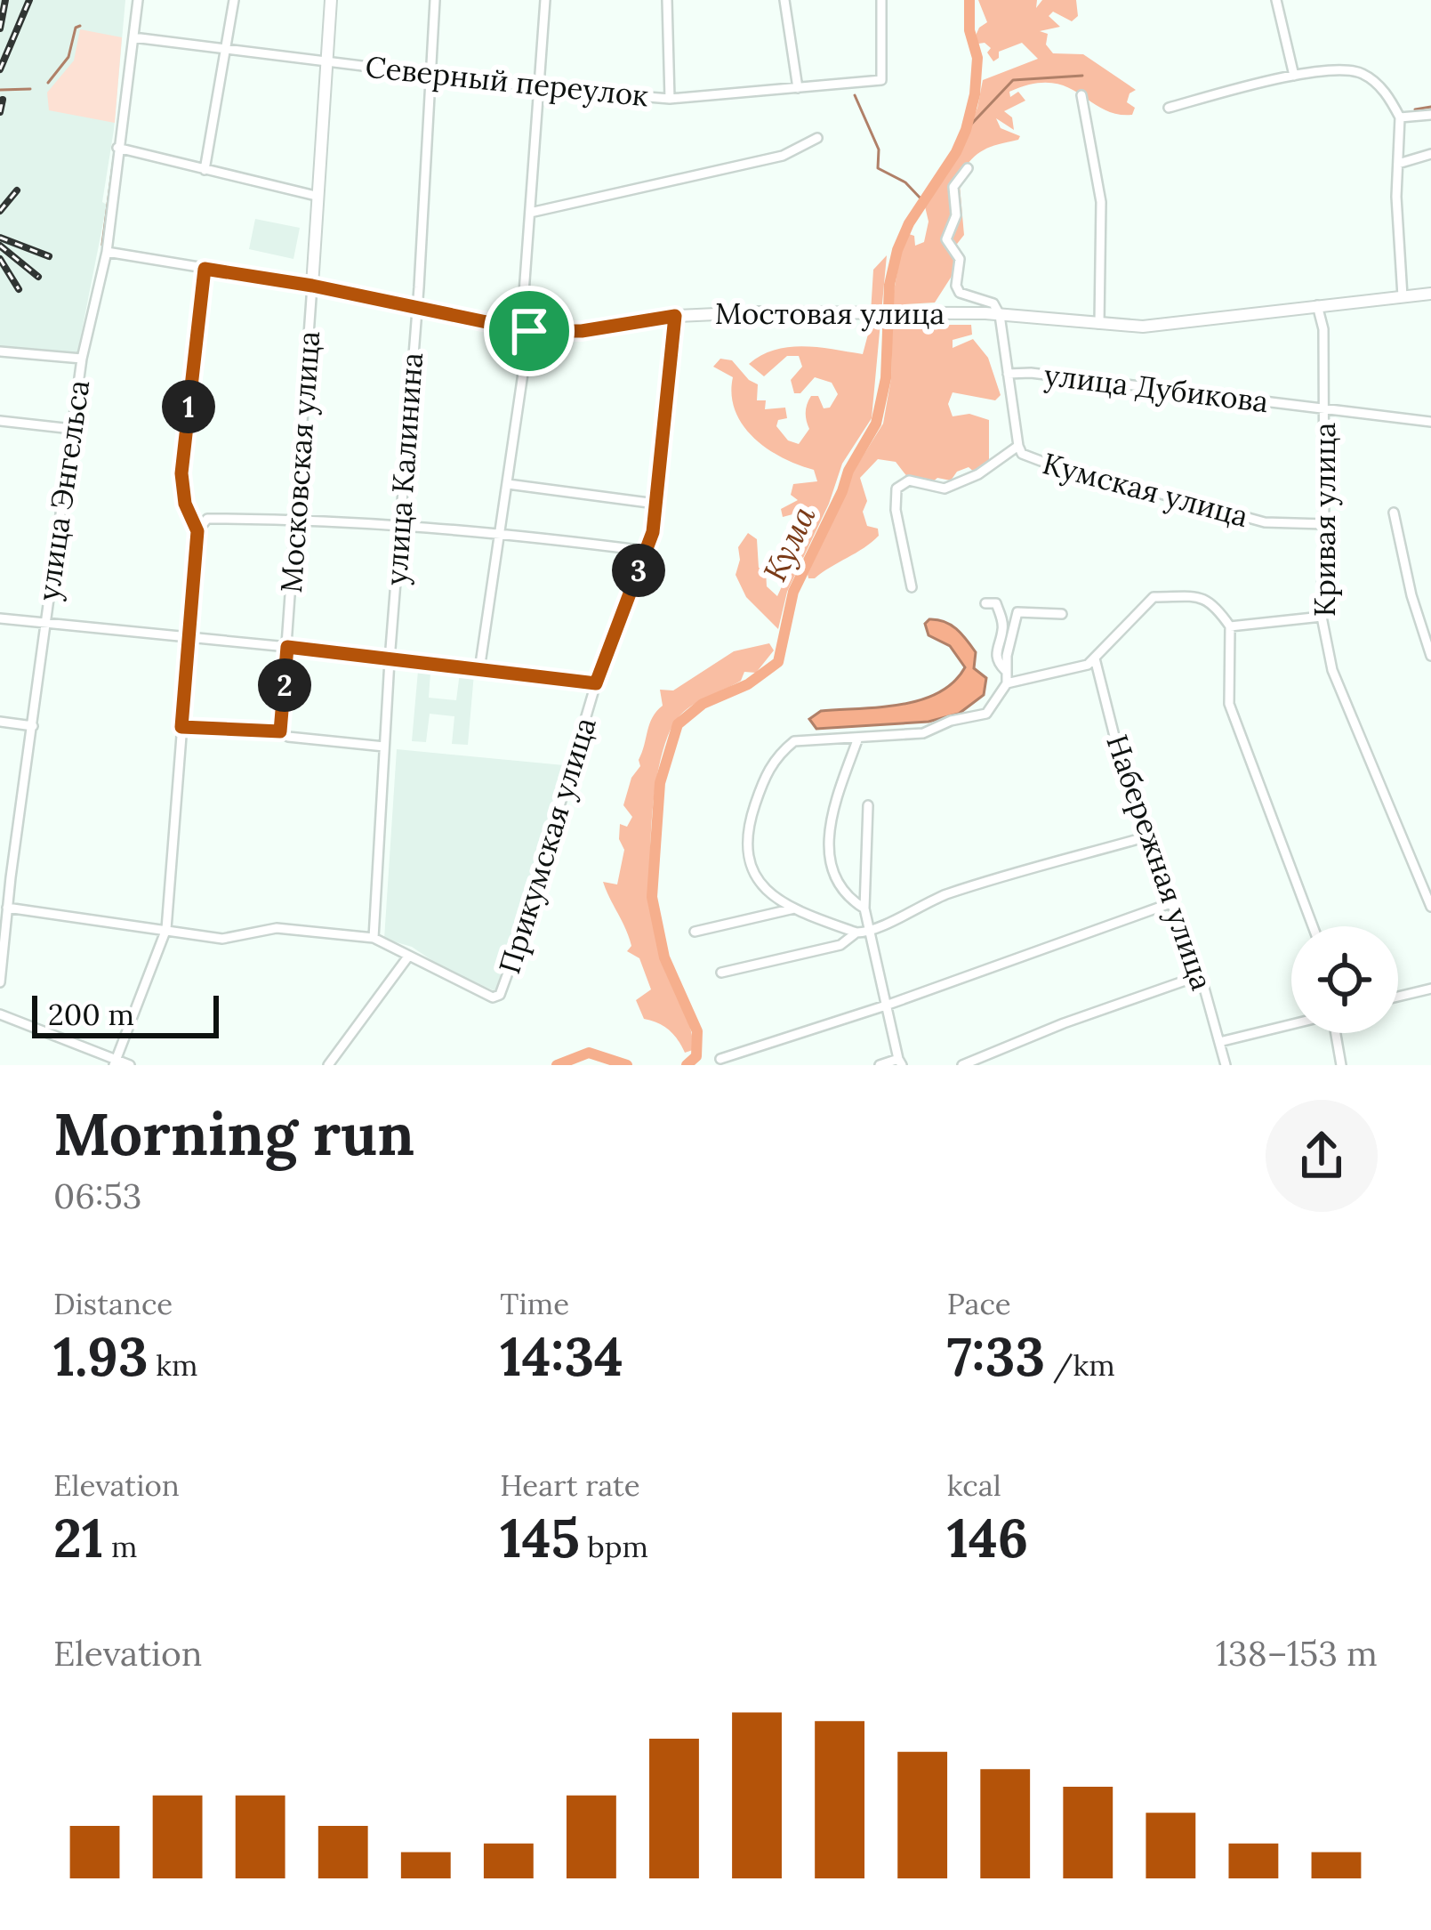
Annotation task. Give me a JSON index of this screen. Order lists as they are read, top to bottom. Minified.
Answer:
{"streets":{"main road":["Мостовая улица","Московская улица"],"street":["Северный переулок","улица Дубикова","улица Калинина","Кумская улица","улица Энгельса","Кривая улица","Прикумская улица","Набережная улица"]},"crossings":[["Северный переулок","Московская улица"],["Северный переулок","улица Калинина"],["Северный переулок","улица Энгельса"],["Мостовая улица","Московская улица"],["Мостовая улица","улица Калинина"],["Мостовая улица","улица Энгельса"],["Мостовая улица","Кривая улица"],["Мостовая улица","Прикумская улица"],["улица Дубикова","Кривая улица"],["Кумская улица","Кривая улица"]],"water":["Кума"],"scale_bar":"200 m","page":{"pins":["1","3","2"],"scale":"200 m","heading":["Morning run","06:53"],"stats":[["Distance","1.93 km"],["Time","14:34"],["Pace","7:33 /km"],["Elevation","21 m"],["Heart rate","145 bpm"],["kcal","146"]],"chart":["Elevation","138–153 m"]}}
